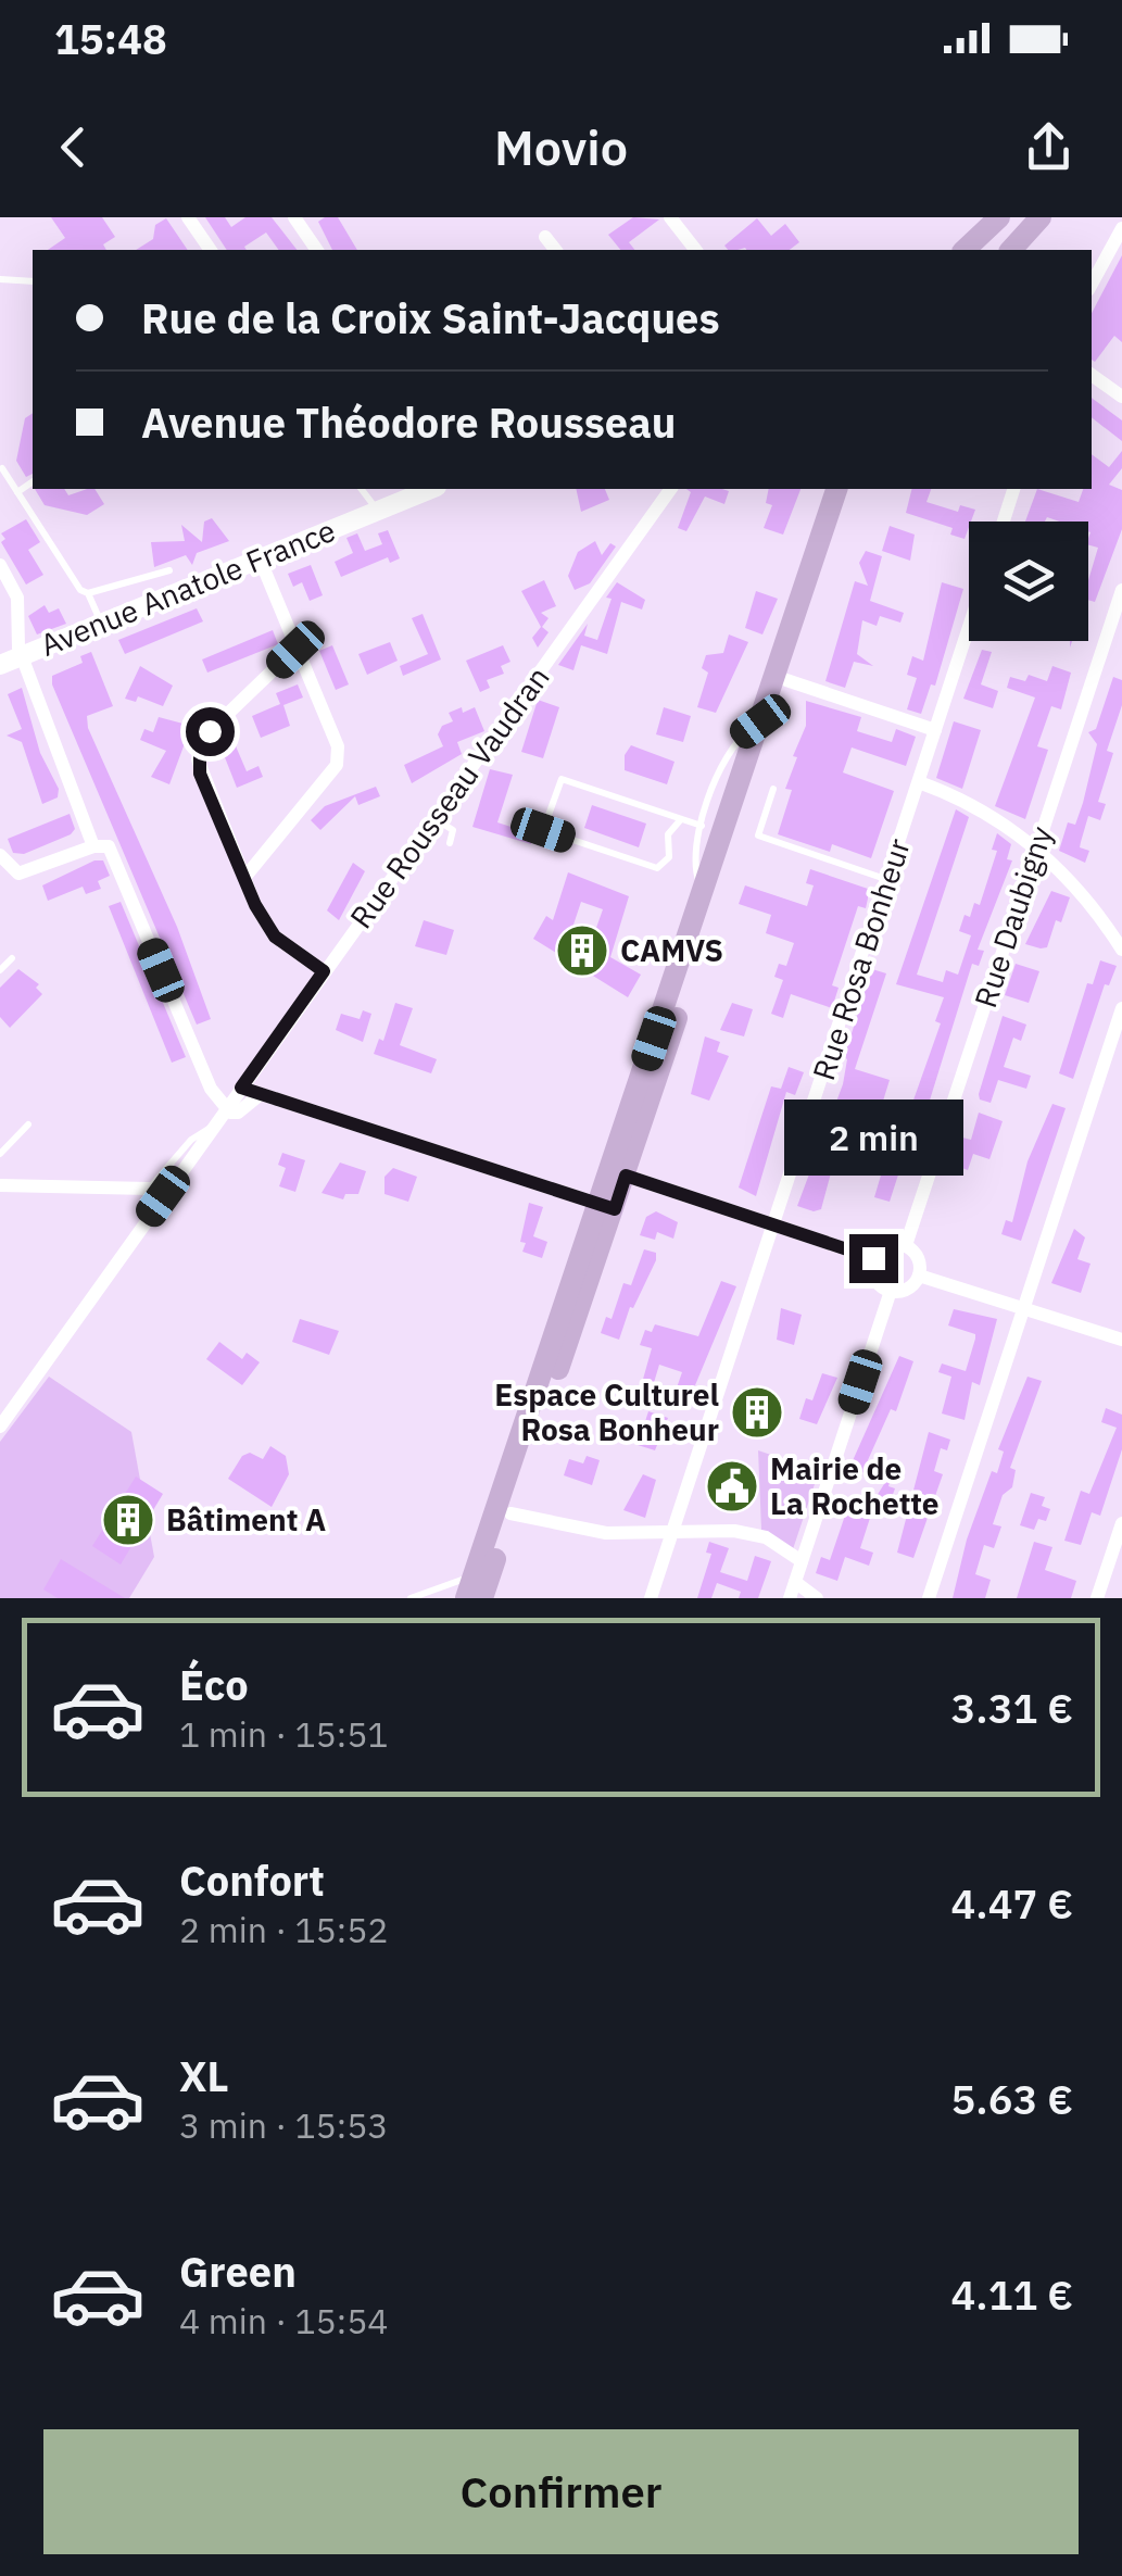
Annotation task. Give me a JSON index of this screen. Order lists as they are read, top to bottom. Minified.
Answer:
{"streets":{"main road":["Avenue Anatole France"],"street":["Rue Rousseau Vaudran","Rue Daubigny","Rue Rosa Bonheur"]},"places":{"building":["CAMVS","Espace Culturel Rosa Bonheur","Bâtiment A"],"public building":["Mairie de La Rochette"]},"page":{"status":"15:48","header":"Movio","banner":["Rue de la Croix Saint-Jacques","Avenue Théodore Rousseau"],"bubble":"2 min","list":[{"name":"Éco","note":"1 min · 15:51","value":"3.31 €"},{"name":"Confort","note":"2 min · 15:52","value":"4.47 €"},{"name":"XL","note":"3 min · 15:53","value":"5.63 €"},{"name":"Green","note":"4 min · 15:54","value":"4.11 €"}],"buttons":"Confirmer"}}
